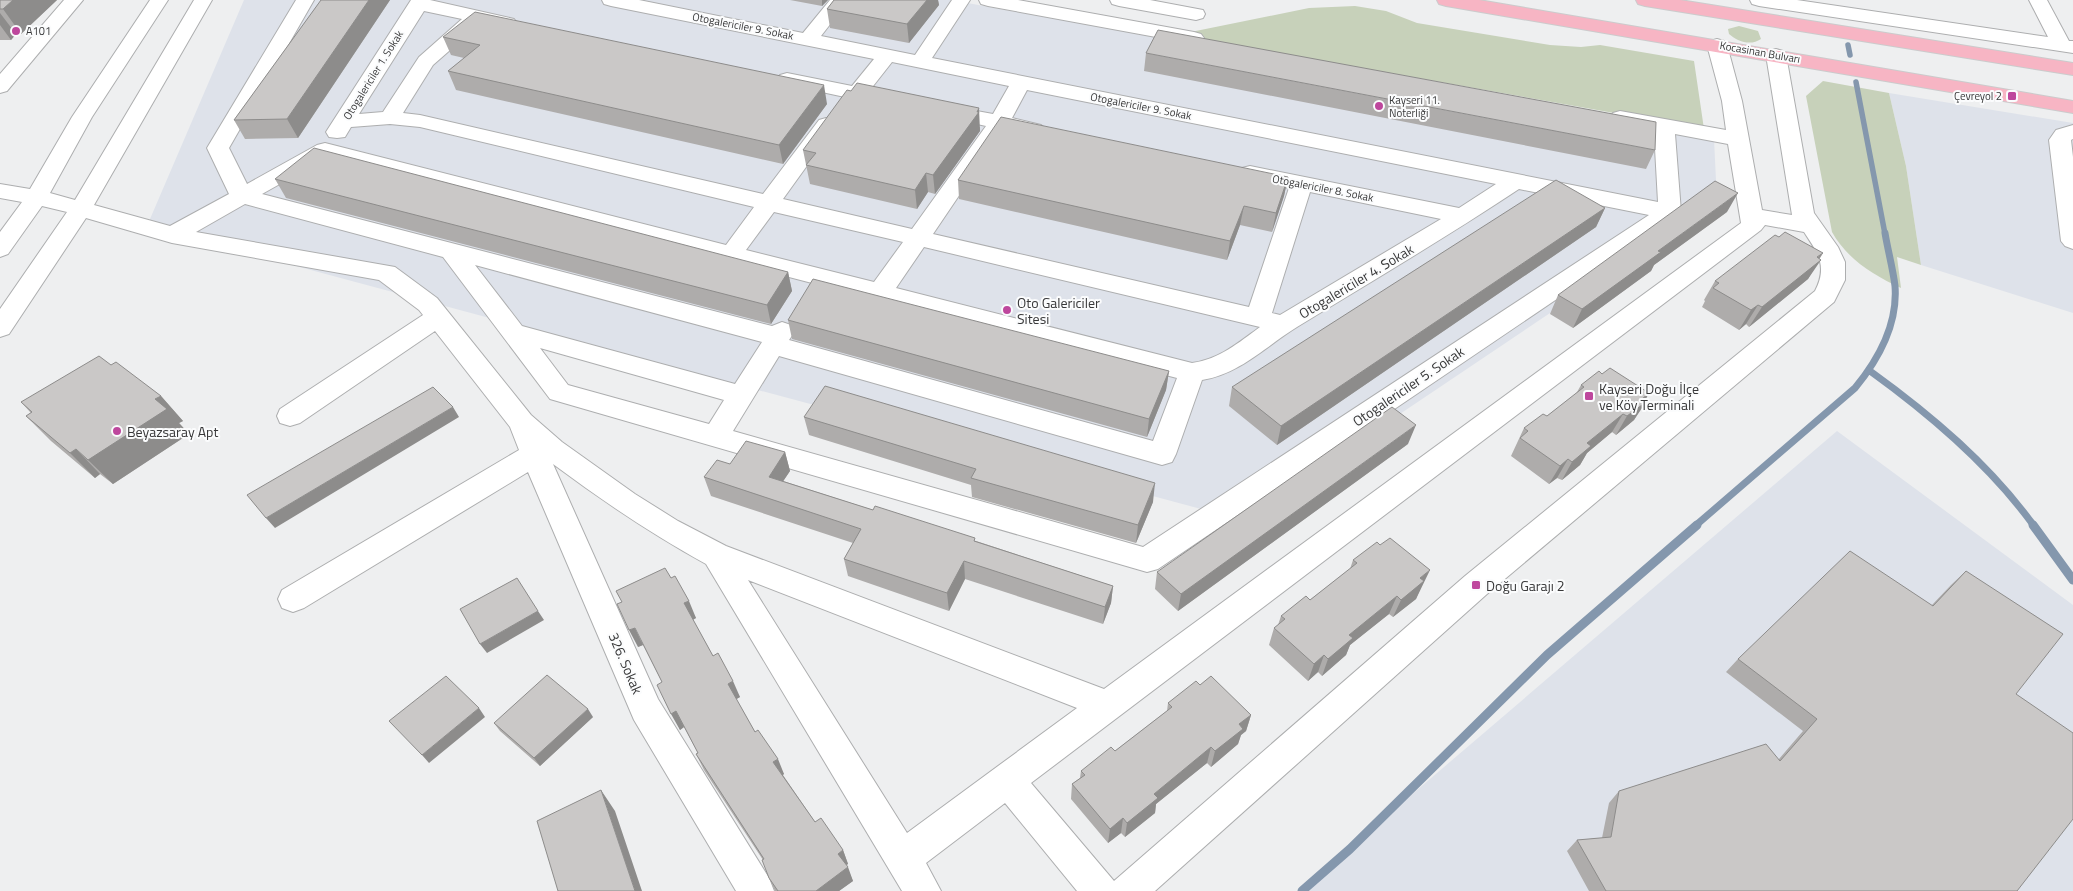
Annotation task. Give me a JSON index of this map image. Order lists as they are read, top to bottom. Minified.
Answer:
{"streets":{"highway":["Kocasinan Bulvarı"],"street":["Otogalericiler 9. Sokak","Otogalericiler 1. Sokak","Otogalericiler 8. Sokak","Otogalericiler 4. Sokak","Otogalericiler 5. Sokak","326. Sokak"]},"crossings":[["Otogalericiler 9. Sokak","Otogalericiler 4. Sokak"],["Otogalericiler 9. Sokak","Otogalericiler 5. Sokak"],["Otogalericiler 8. Sokak","Otogalericiler 4. Sokak"]],"places":{"other":["A101","Kayseri 11. Noterliği","Oto Galericiler Sitesi","Beyazsaray Apt"],"transit":["Çevreyol 2","Kayseri Doğu İlçe ve Köy Terminali","Doğu Garajı 2"]}}
